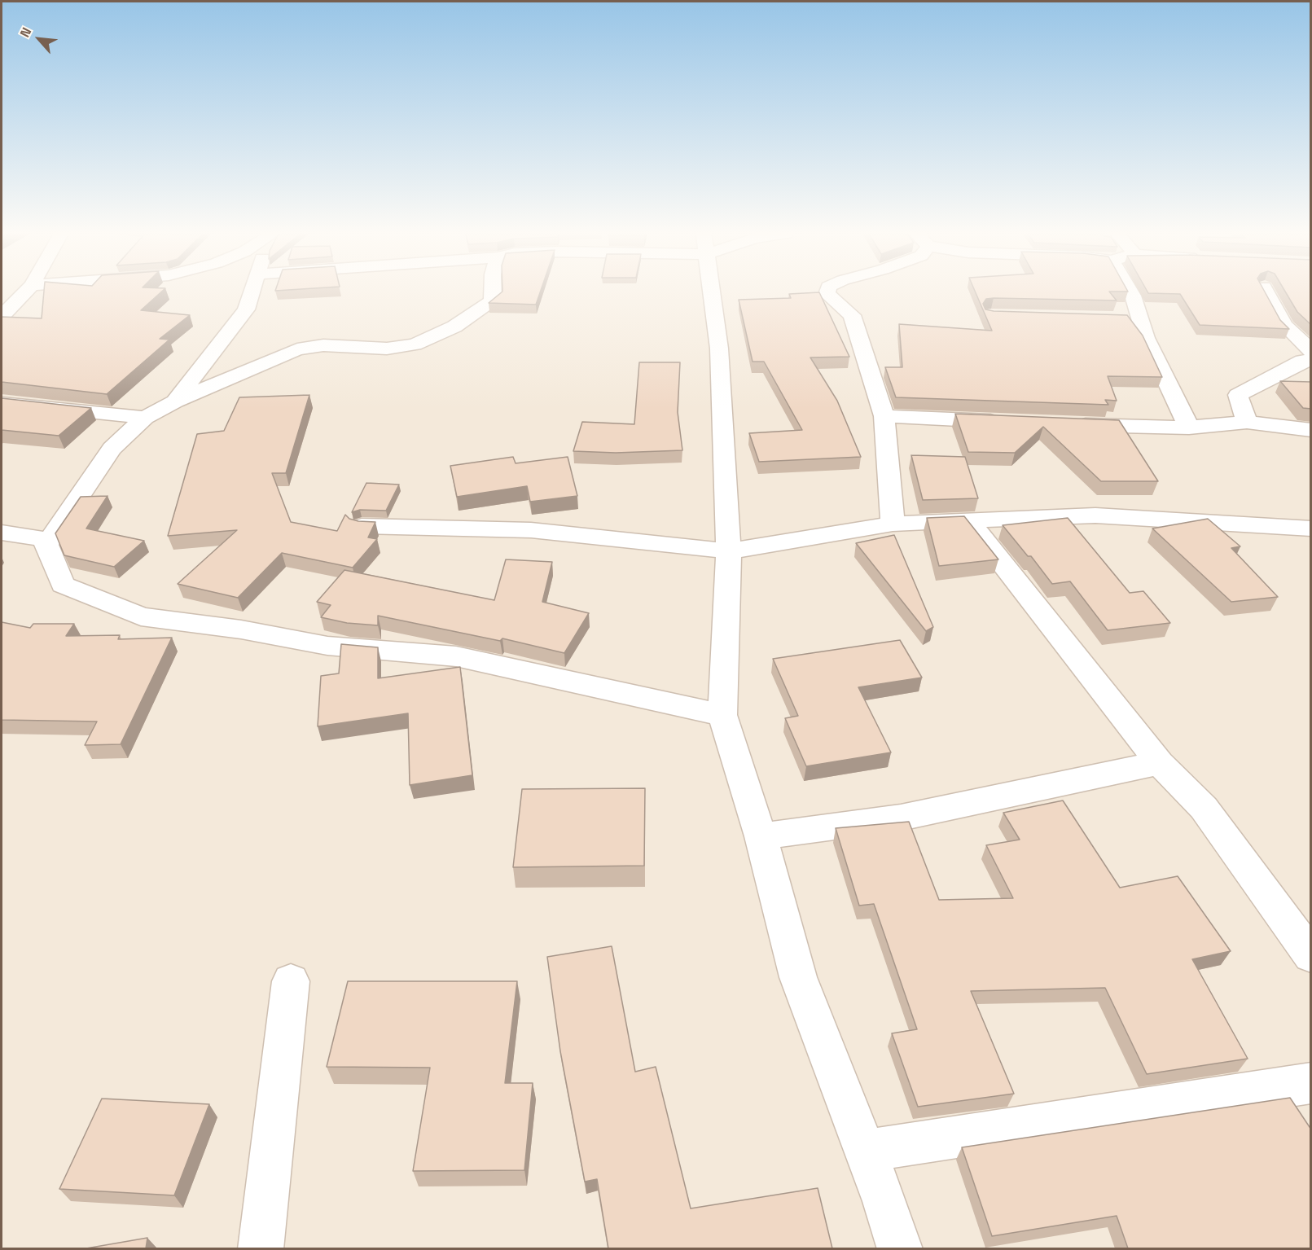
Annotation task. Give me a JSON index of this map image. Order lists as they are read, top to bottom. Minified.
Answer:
{"north":"top left"}
